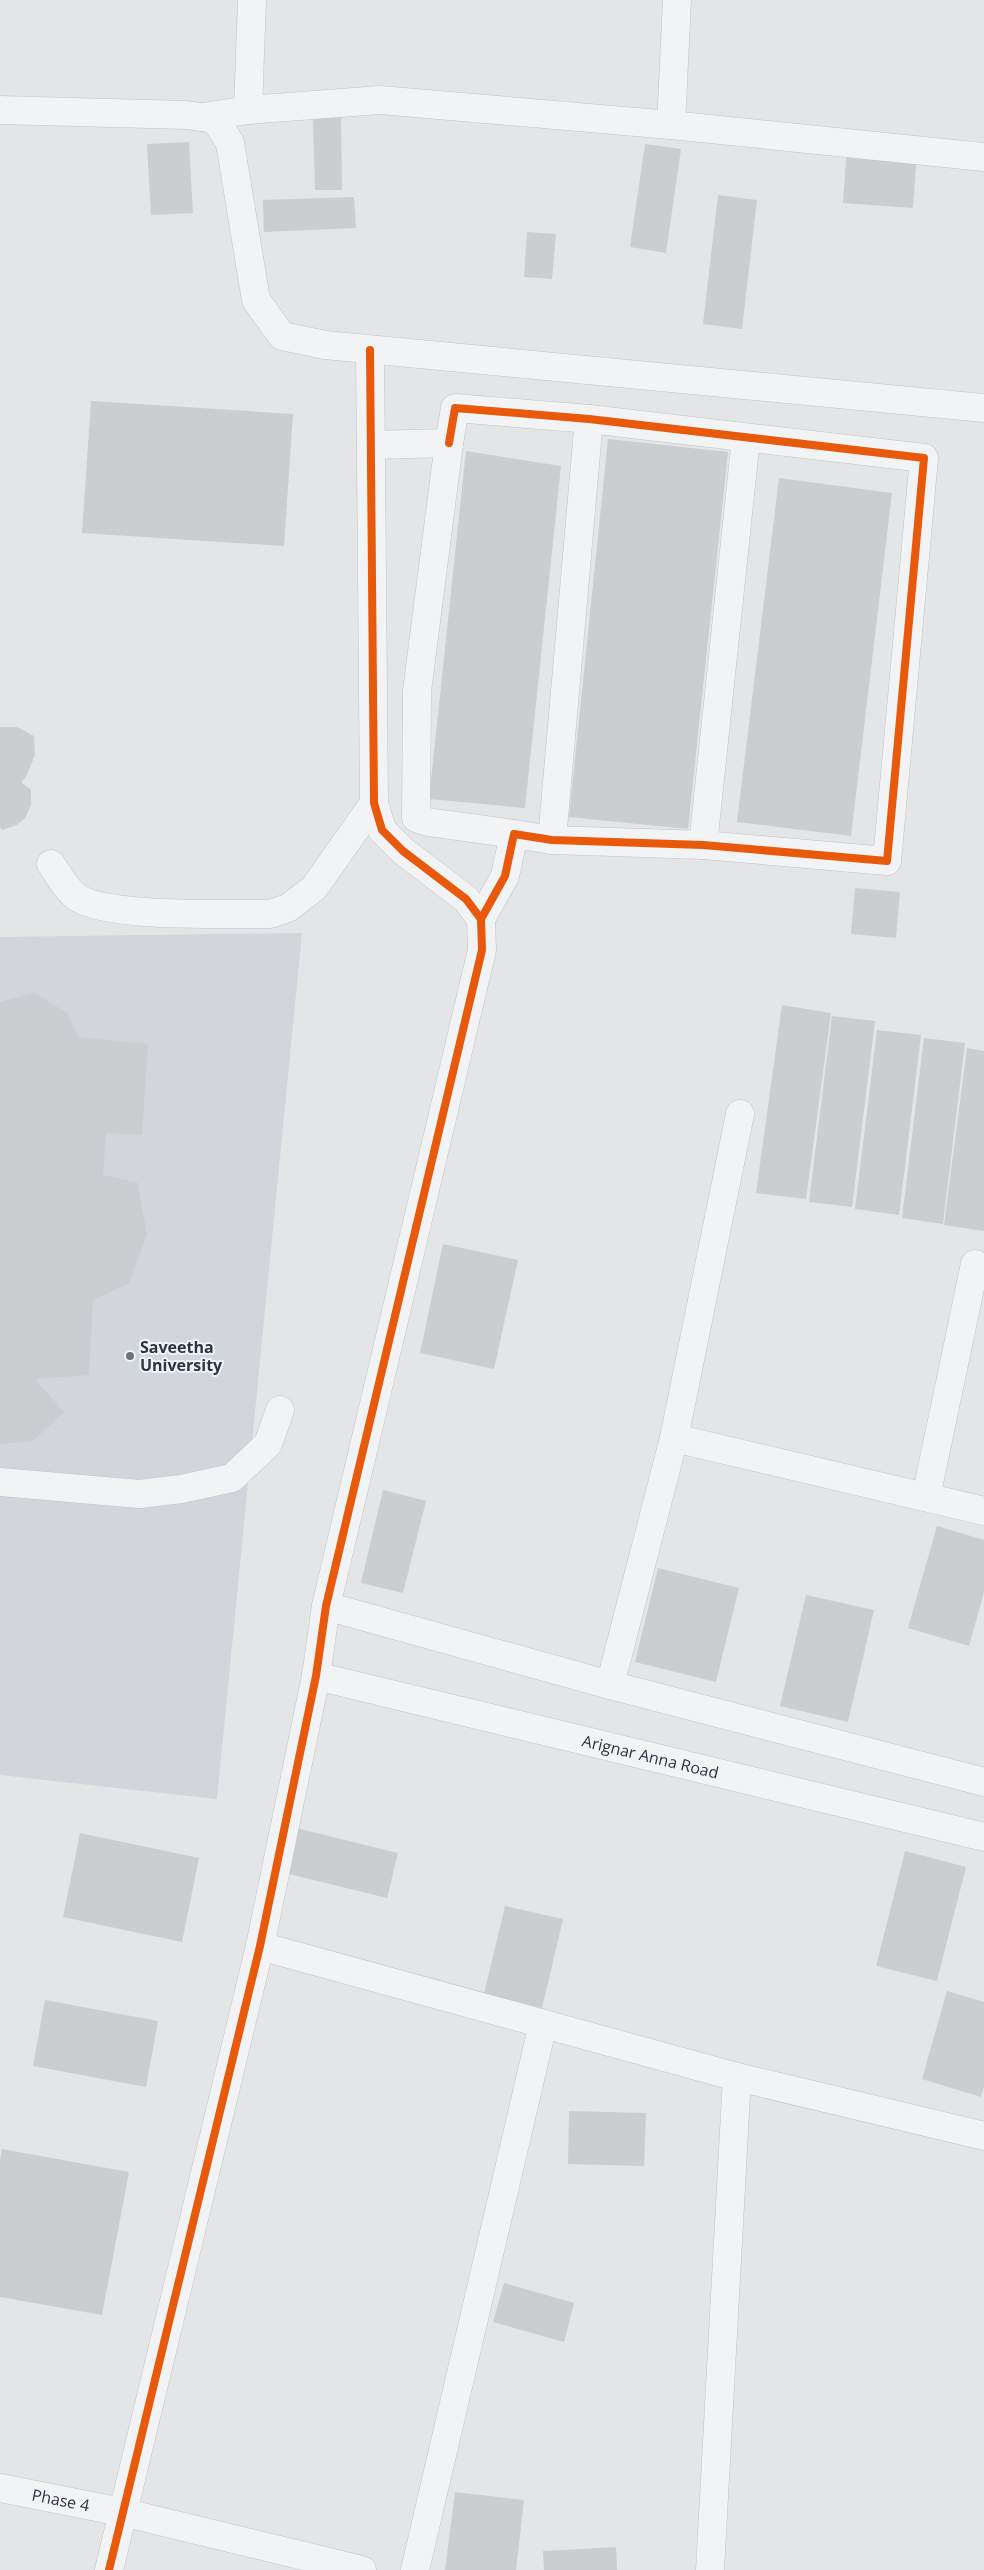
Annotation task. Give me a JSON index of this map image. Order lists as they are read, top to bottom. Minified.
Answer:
{"streets":{"street":["Arignar Anna Road","Phase 4"]},"places":["Saveetha University"]}
